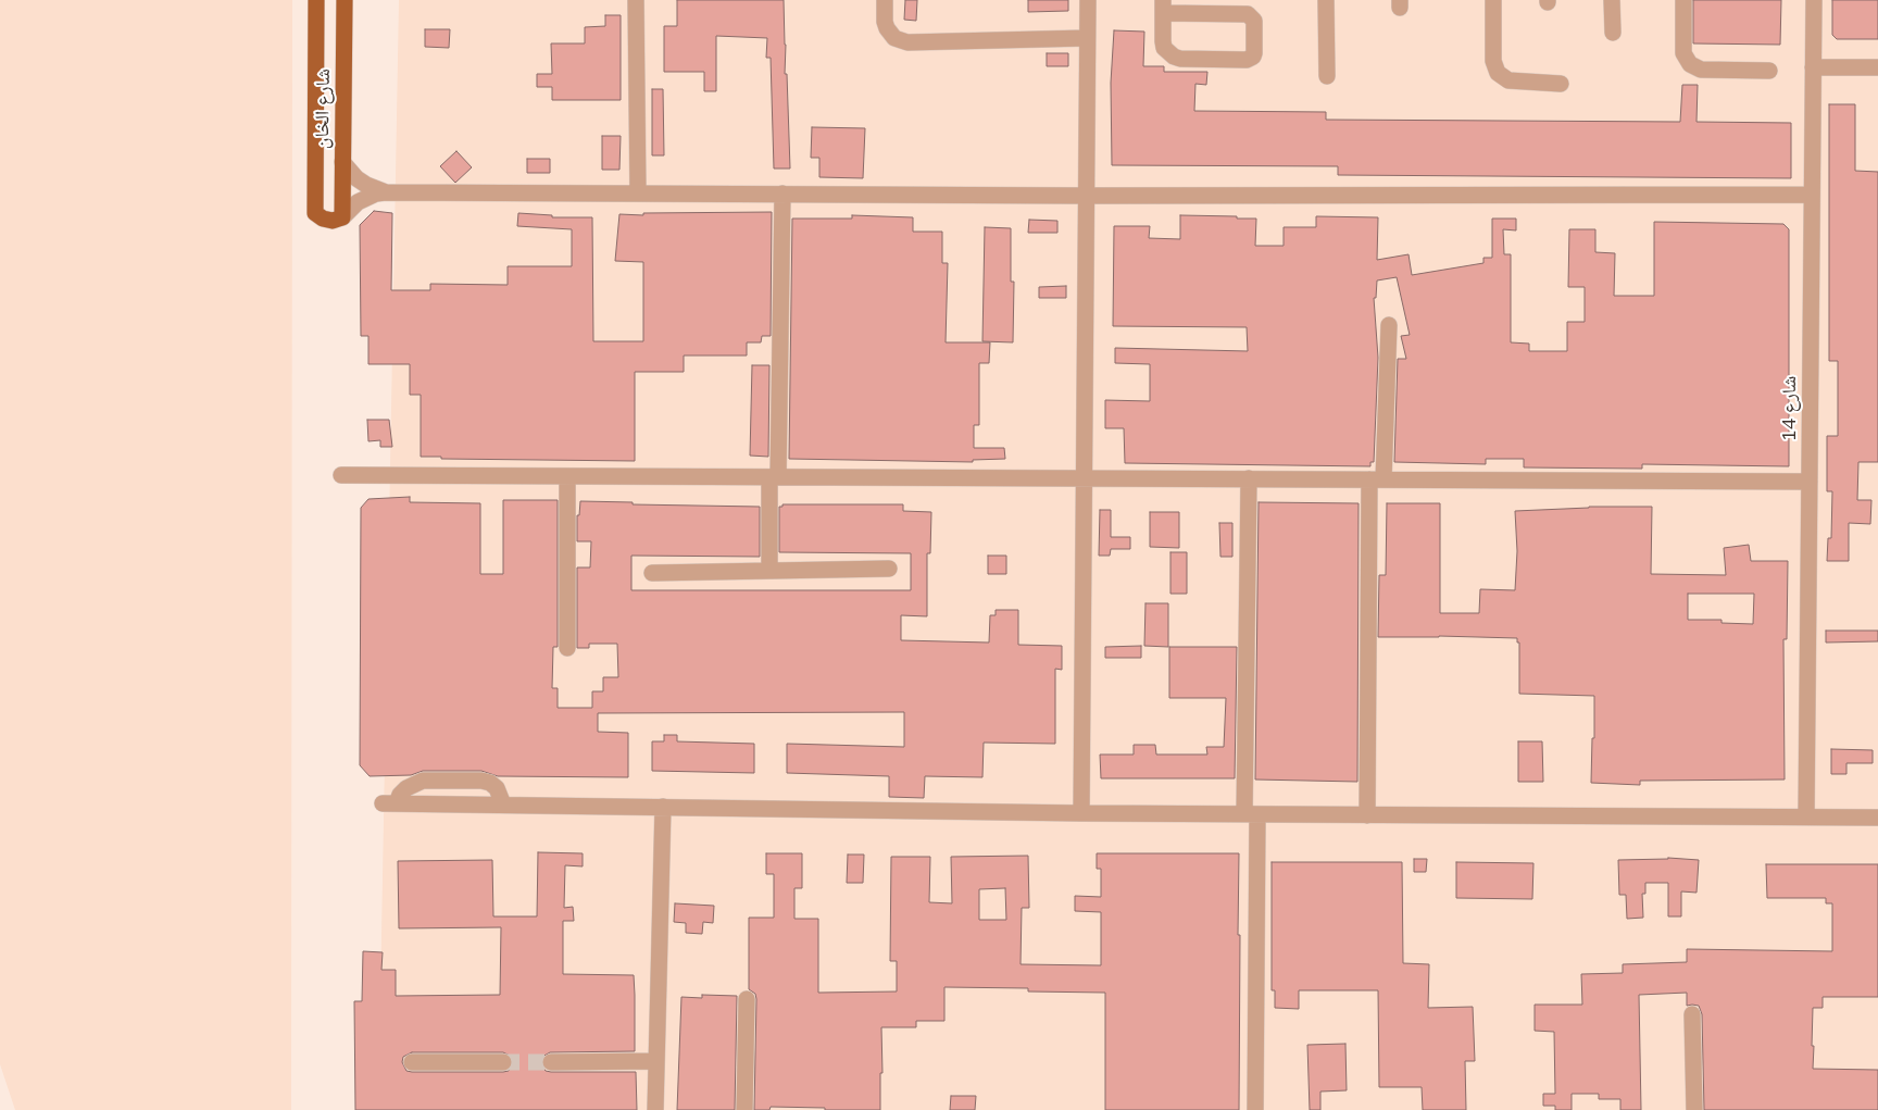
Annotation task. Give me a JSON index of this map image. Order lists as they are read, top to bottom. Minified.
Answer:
{"streets":{"main road":["شارع الخان"],"street":["شارع 14"]}}
